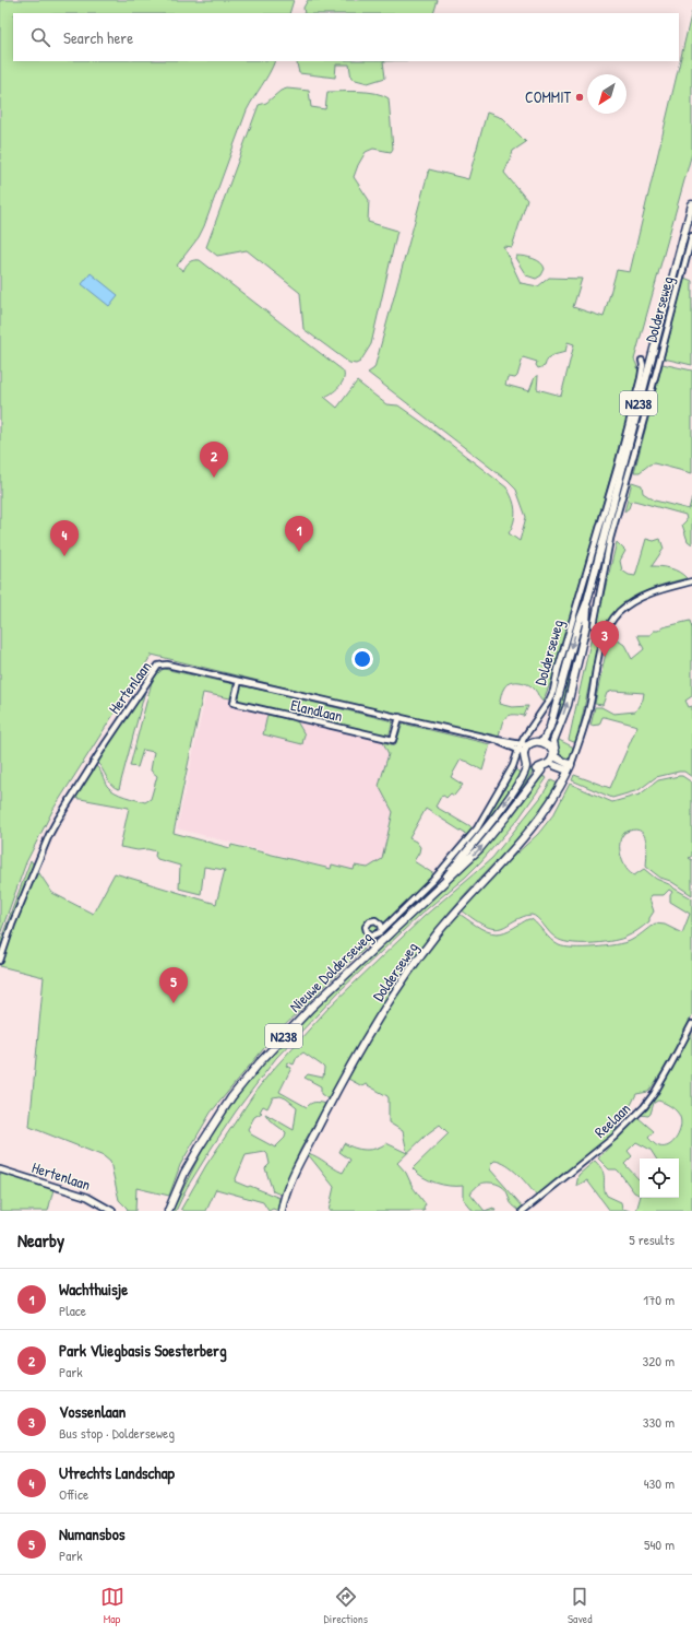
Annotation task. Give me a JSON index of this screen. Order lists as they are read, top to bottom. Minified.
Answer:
{"streets":{"main road":["Dolderseweg","N238","Nieuwe Dolderseweg"],"street":["Hertenlaan","Elandlaan","Reelaan"]},"crossings":[["Dolderseweg","N238"],["Dolderseweg","Hertenlaan"],["Dolderseweg","Nieuwe Dolderseweg"],["N238","Hertenlaan"],["N238","Nieuwe Dolderseweg"],["Hertenlaan","Elandlaan"],["Hertenlaan","Nieuwe Dolderseweg"]],"places":["COMMIT"],"north":"bottom left","page":{"search":"Search here","pins":["2","1","4","3","5"],"heading":["Nearby","5 results"],"list":[{"mark":"1","name":"Wachthuisje","note":"Place","value":"170 m"},{"mark":"2","name":"Park Vliegbasis Soesterberg","note":"Park","value":"320 m"},{"mark":"3","name":"Vossenlaan","note":"Bus stop · Dolderseweg","value":"330 m"},{"mark":"4","name":"Utrechts Landschap","note":"Office","value":"430 m"},{"mark":"5","name":"Numansbos","note":"Park","value":"540 m"}],"nav":["Map","Directions","Saved"]}}
